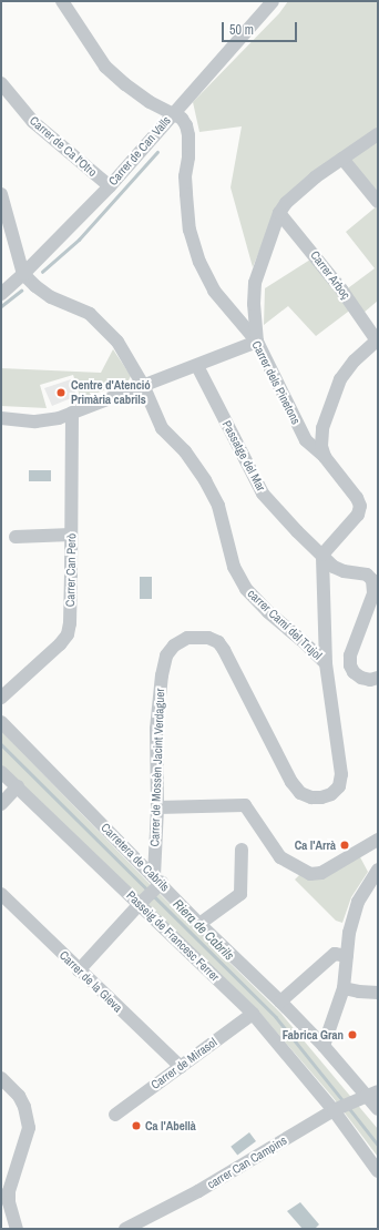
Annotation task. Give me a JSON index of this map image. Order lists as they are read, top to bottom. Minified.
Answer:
{"streets":{"street":["Carrer de Ca l'Otro","Carrer de Can Valls","Carrer Arboç","Carrer dels Pinetons","Passatge del Mar","Carrer Can Però","carrer Camí del Trujol","Carrer de Mossèn Jacint Verdaguer","Carretera de Cabrils","Passeig de Francesc Ferrer","Carrer de la Gleva","Carrer de Mirasol","carrer Can Campins"]},"crossings":[["Carrer de Ca l'Otro","Carrer de Can Valls"],["Carrer de Can Valls","Carrer dels Pinetons"],["Carrer de Can Valls","carrer Camí del Trujol"],["Passatge del Mar","Carrer de Mossèn Jacint Verdaguer"],["carrer Camí del Trujol","Carrer de Mossèn Jacint Verdaguer"],["Carrer de Mossèn Jacint Verdaguer","Carretera de Cabrils"],["Carretera de Cabrils","carrer Can Campins"],["Passeig de Francesc Ferrer","Carrer de Mirasol"],["Passeig de Francesc Ferrer","carrer Can Campins"],["Carrer de la Gleva","Carrer de Mirasol"]],"water":["Riera de Cabrils"],"places":["Centre d'Atenció Primària cabrils","Ca l'Arrà","Fabrica Gran","Ca l'Abellà"],"scale_bar":"50 m"}
